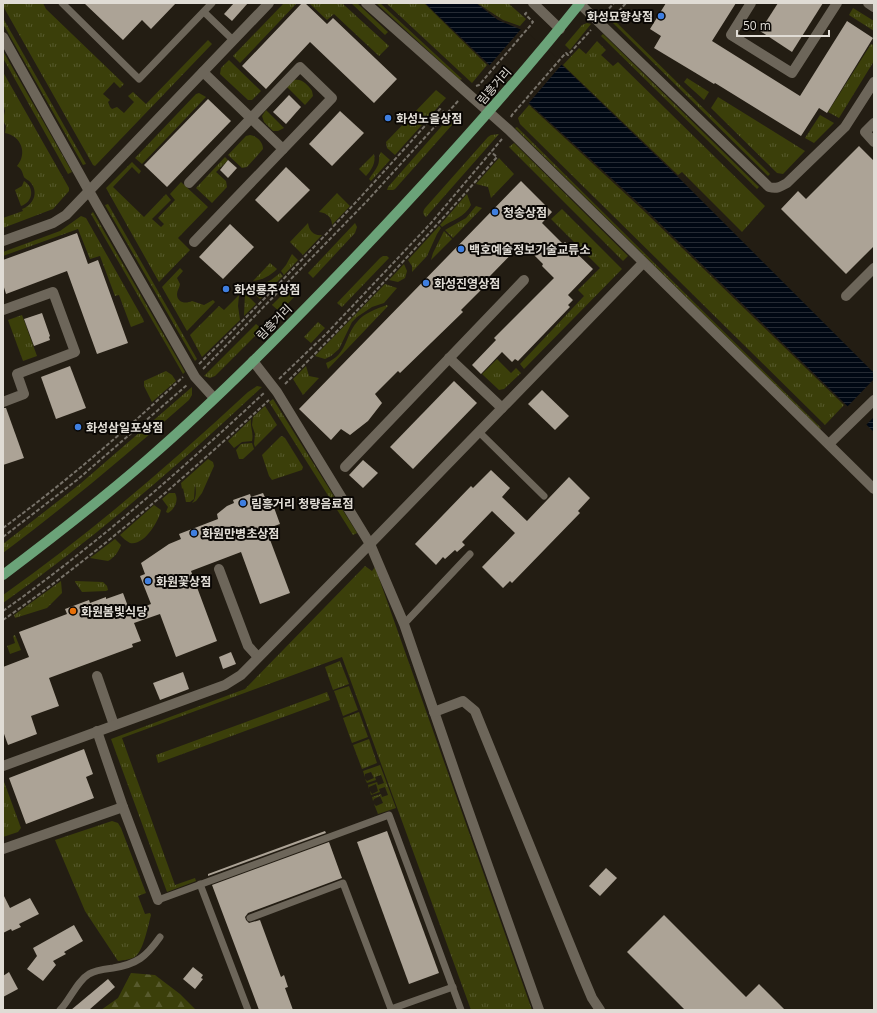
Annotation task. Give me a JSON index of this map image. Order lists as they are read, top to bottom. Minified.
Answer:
{"streets":{"main road":["림흥거리"]},"places":["화성묘향상점","화성노을상점","청송상점","백호예술정보기술교류소","화성진영상점","화성룡주상점","화성삼일포상점","림흥거리 청량음료점","화원만병초상점","화원꽃상점","화원봄빛식당"],"scale_bar":"50 m"}
